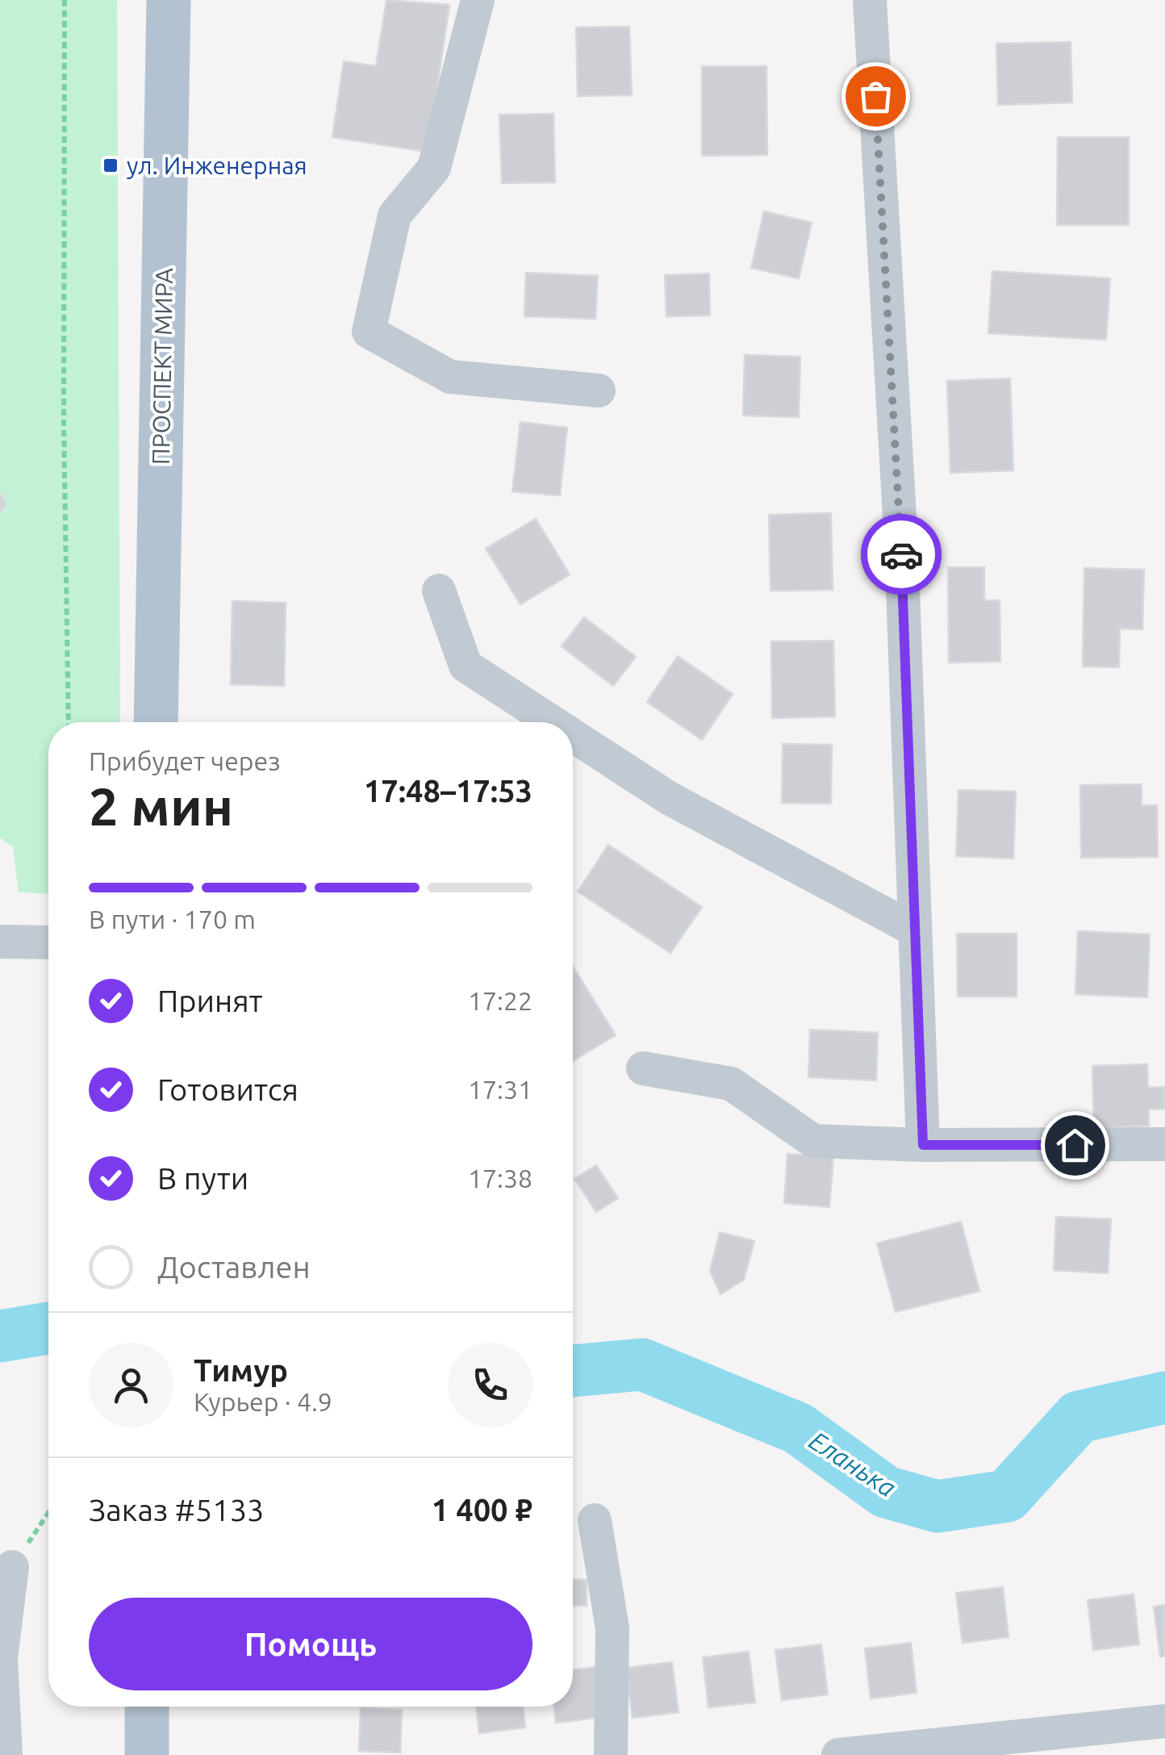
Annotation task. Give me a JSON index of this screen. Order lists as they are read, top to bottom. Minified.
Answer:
{"streets":{"main road":["ПРОСПЕКТ МИРА"]},"water":["Еланька"],"places":{"transit":["ул. Инженерная"]},"page":{"heading":["2 мин","Прибудет через","17:48–17:53"],"panel":["Тимур","Курьер · 4.9","Заказ #5133","1 400 ₽"],"bar":"В пути · 170 m","list":[["Принят","17:22"],["Готовится","17:31"],["В пути","17:38"],"Доставлен"],"buttons":"Помощь"}}
